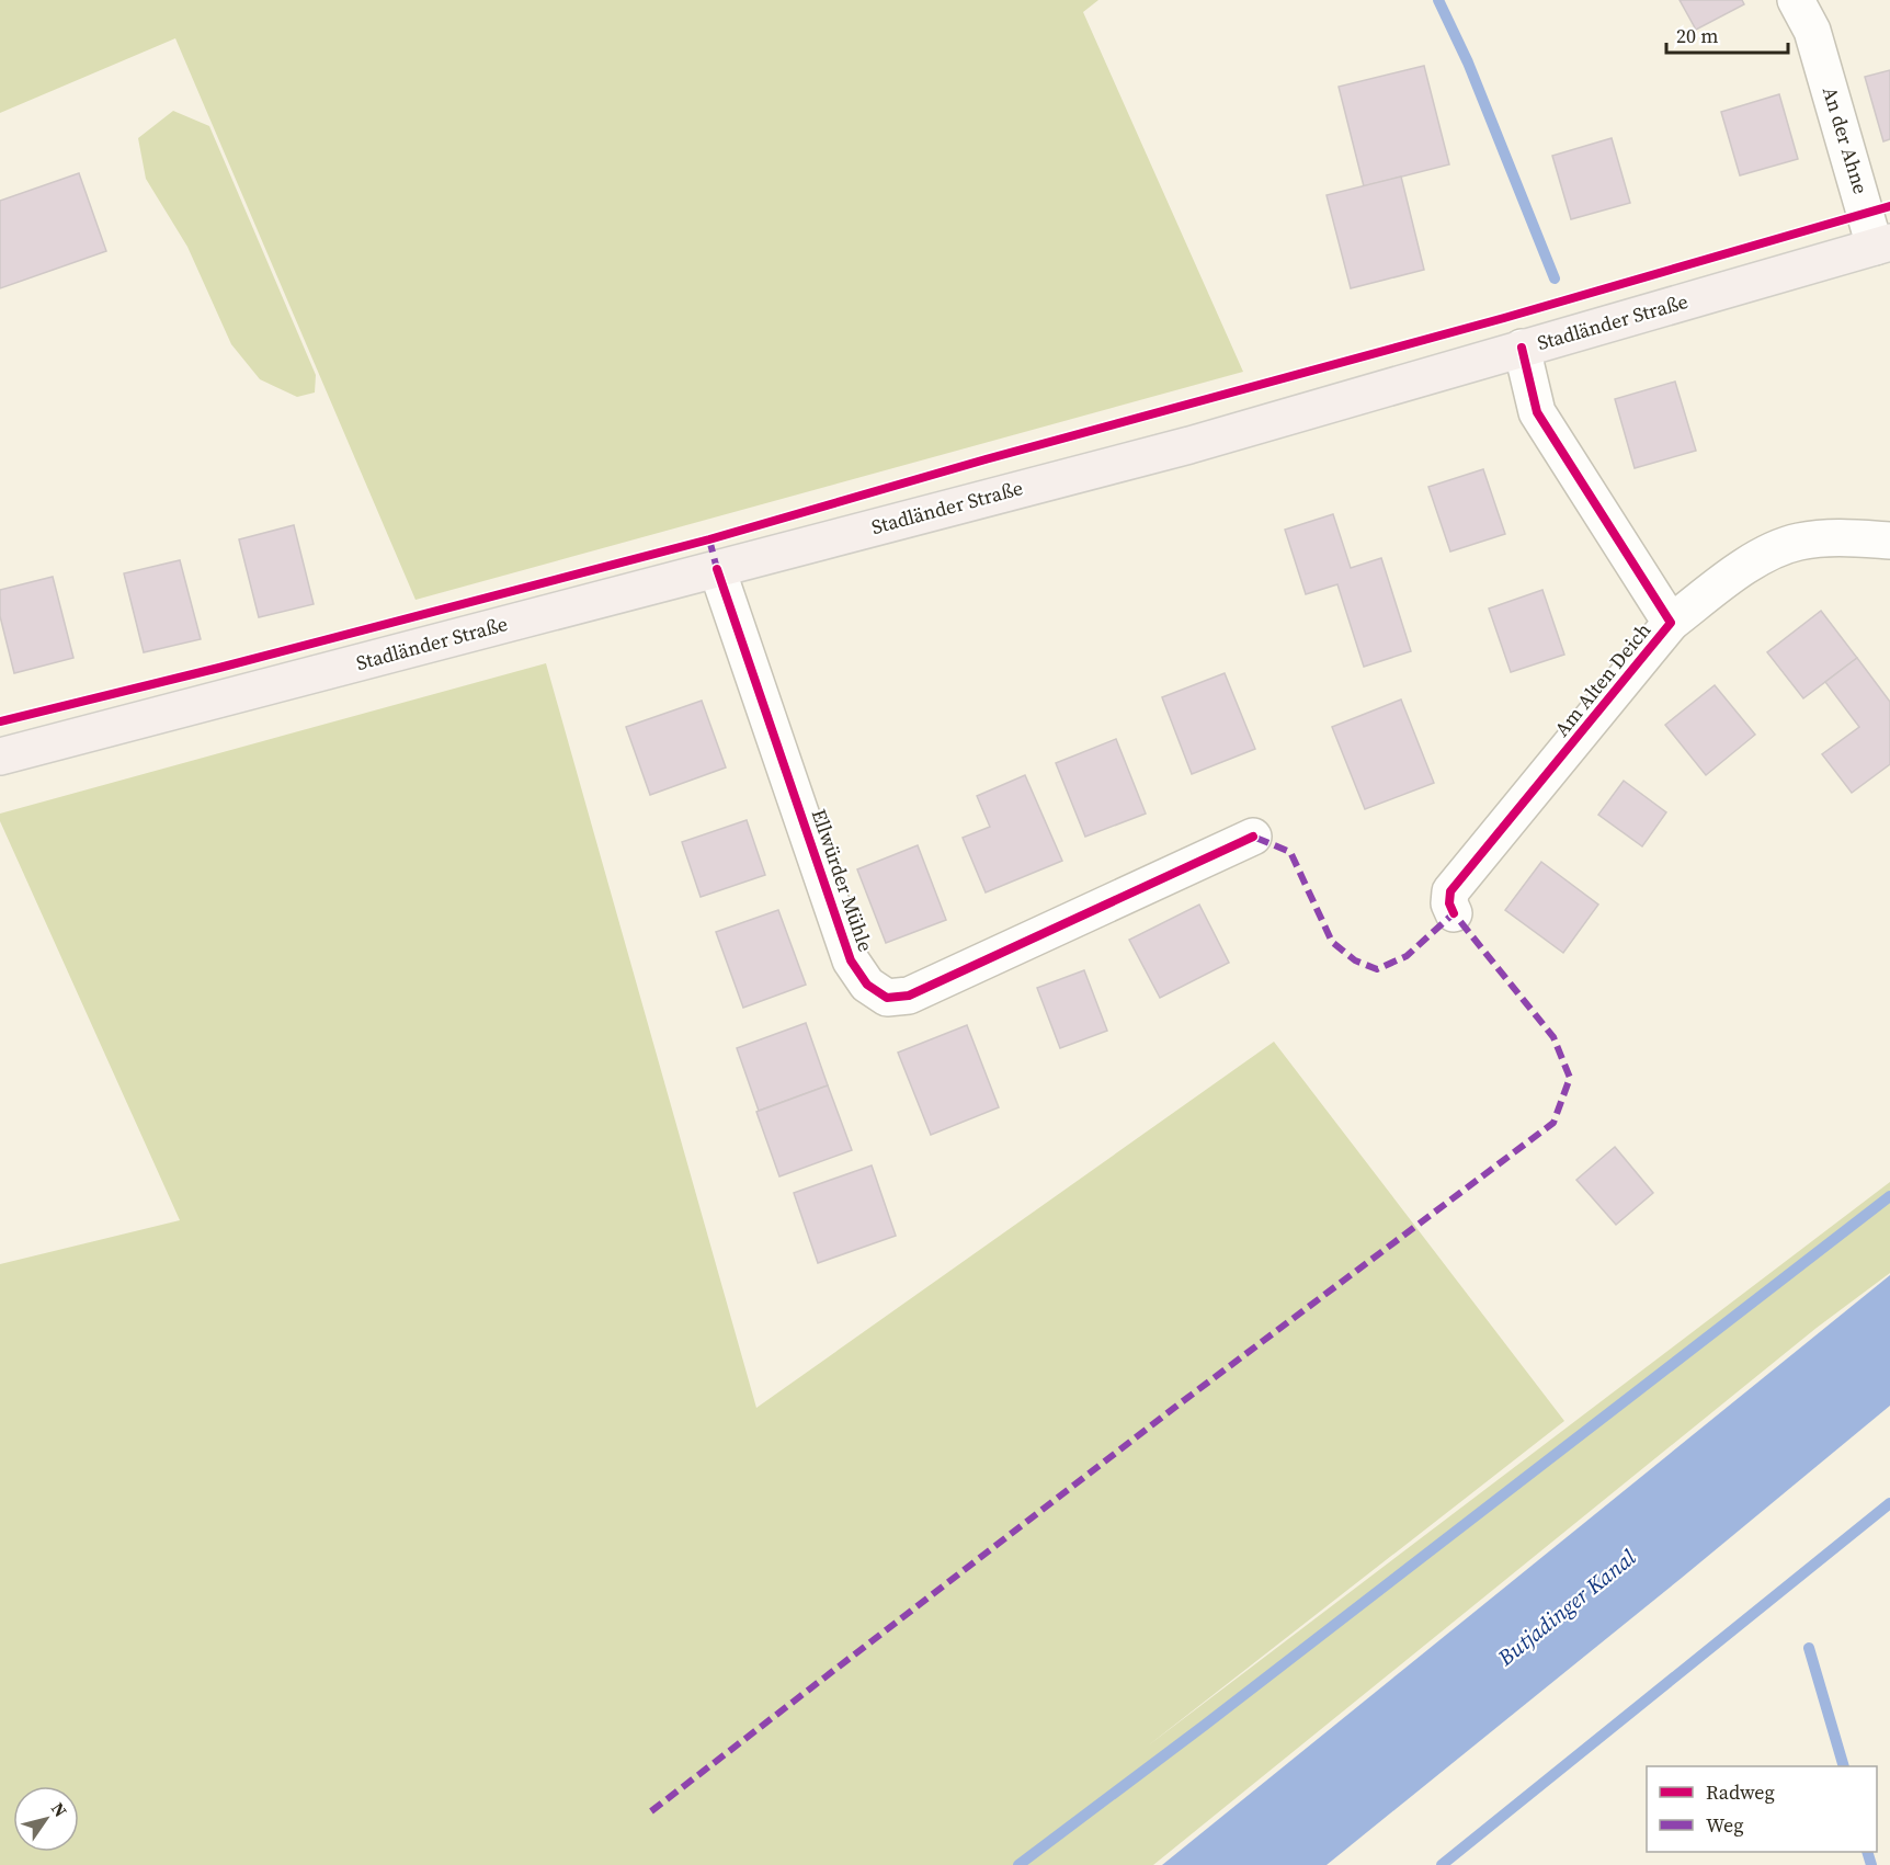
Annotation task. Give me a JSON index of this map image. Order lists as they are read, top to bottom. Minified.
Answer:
{"streets":{"main road":["Stadländer Straße"],"street":["An der Ahne","Am Alten Deich","Ellwürder Mühle"]},"crossings":[["An der Ahne","Stadländer Straße"],["Stadländer Straße","Am Alten Deich"],["Stadländer Straße","Ellwürder Mühle"]],"water":["Butjadinger Kanal"],"legend":["Radweg","Weg"],"scale_bar":"20 m","north":"top right"}
